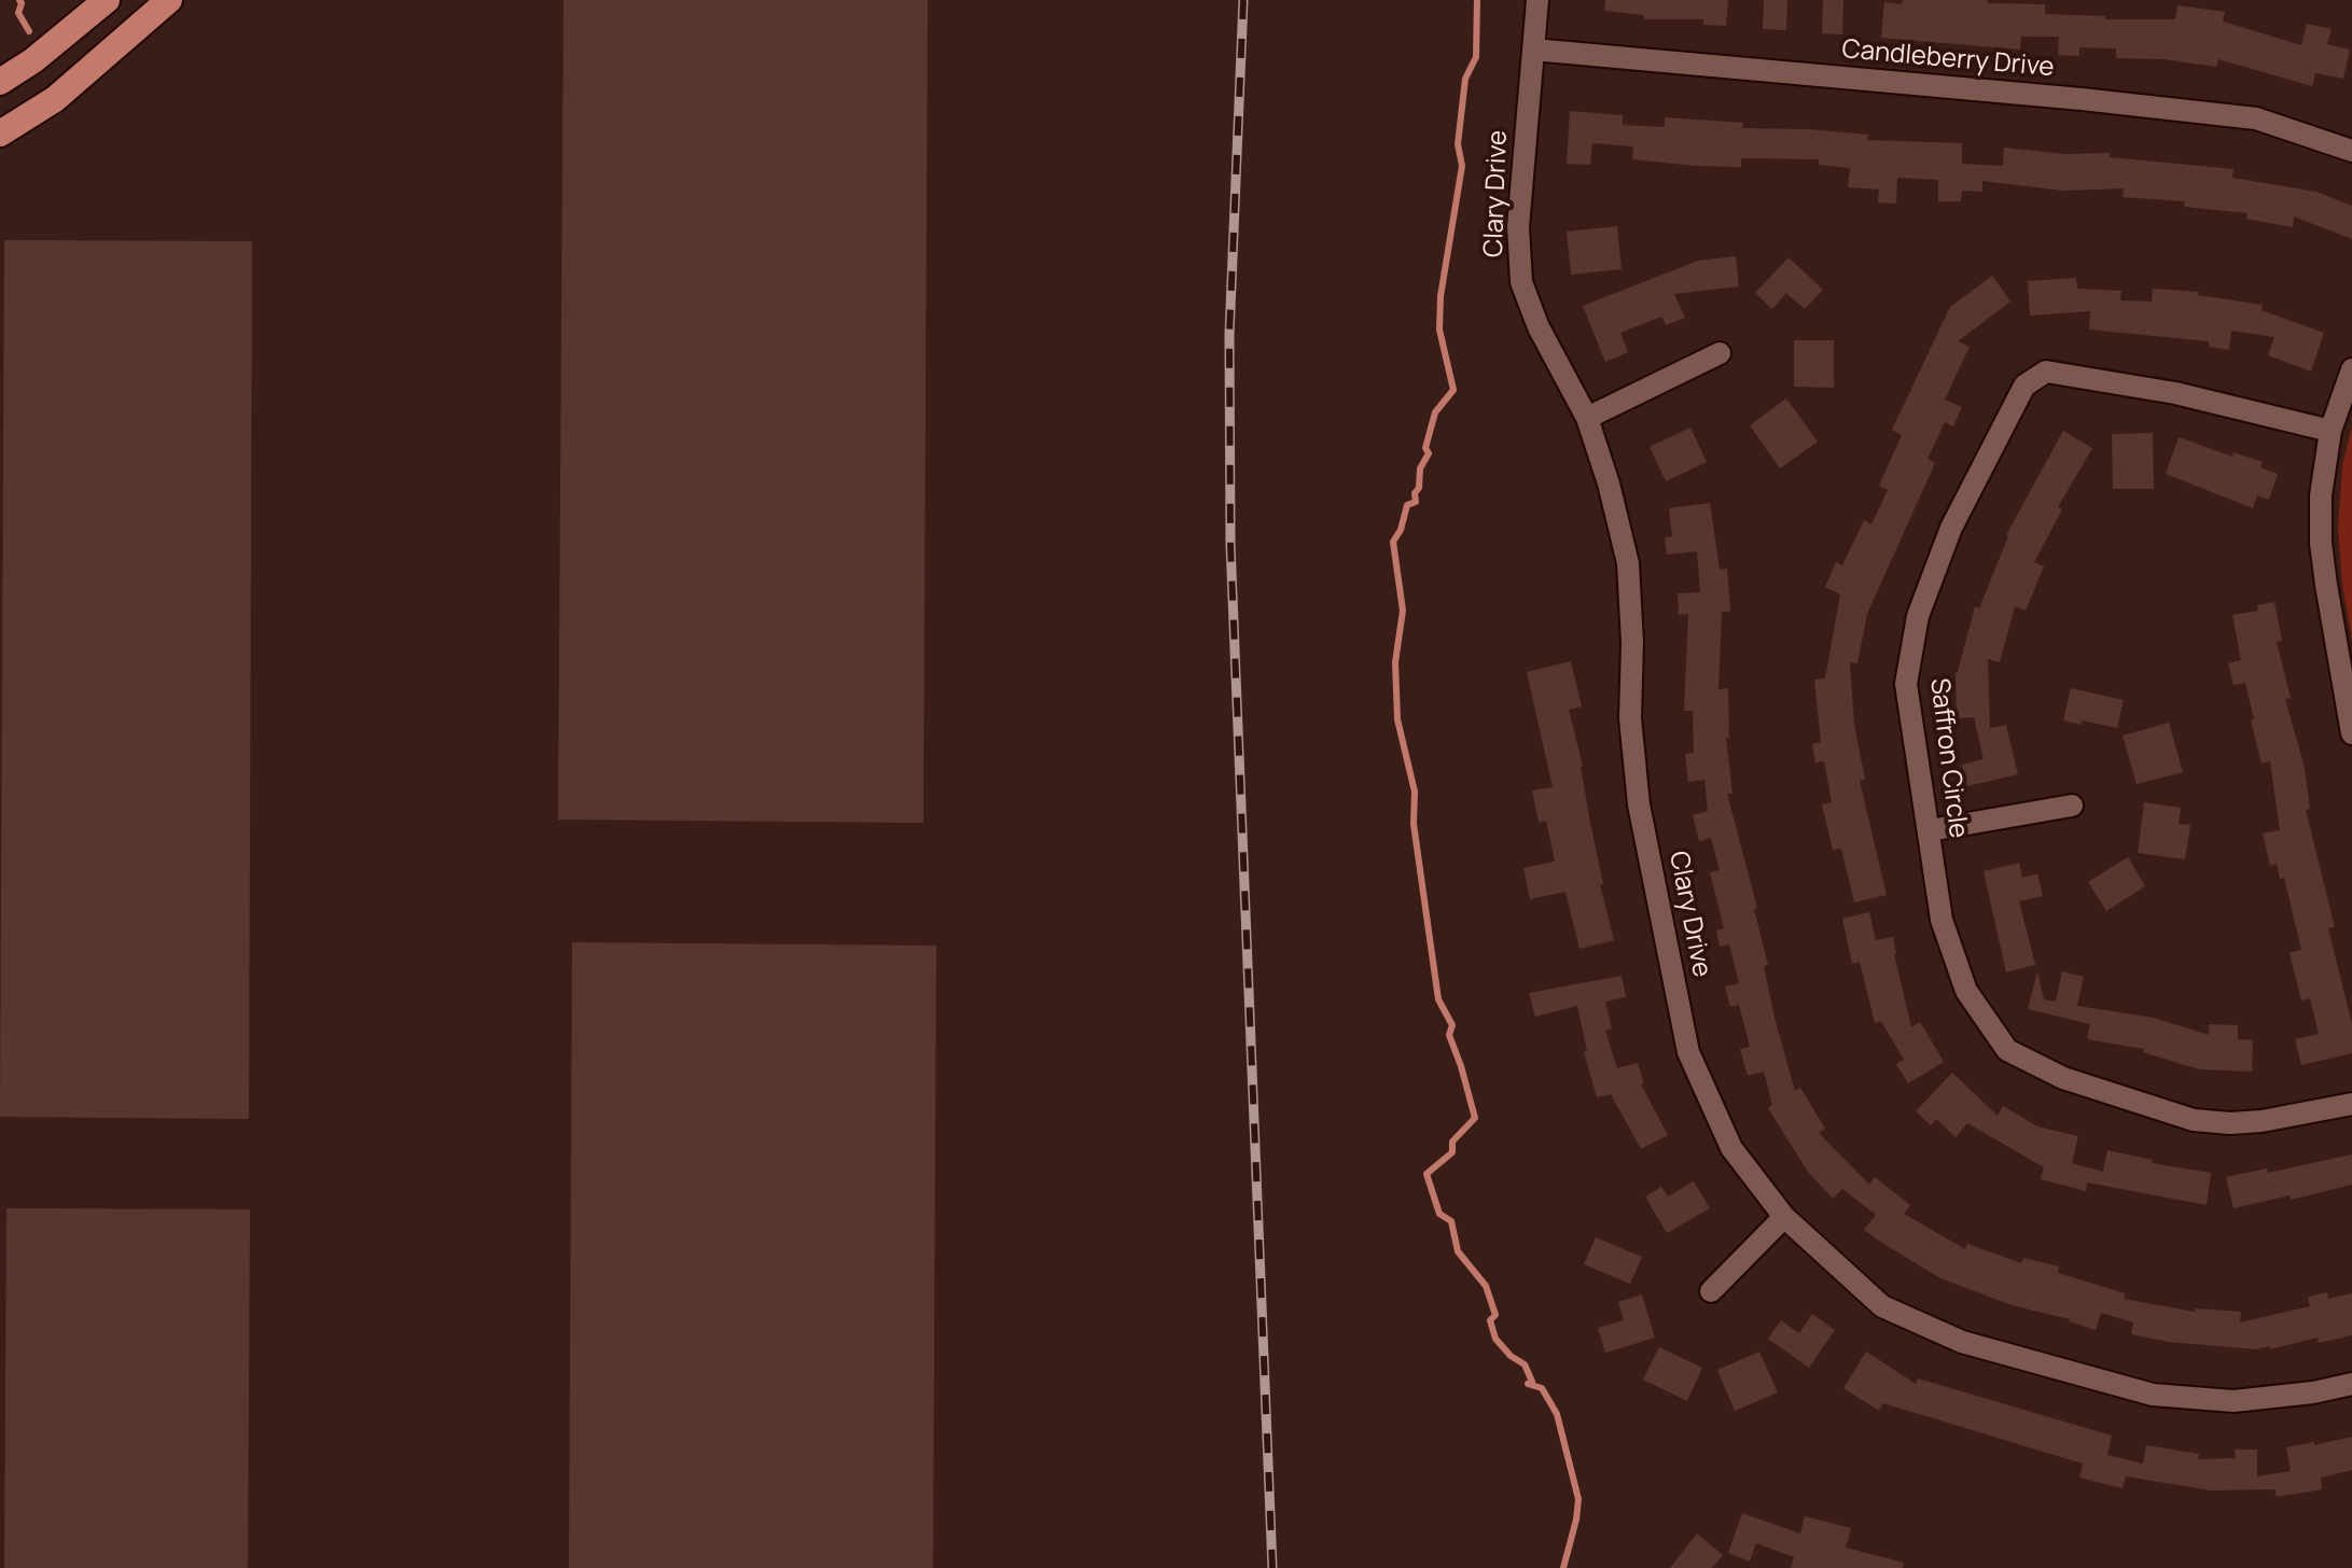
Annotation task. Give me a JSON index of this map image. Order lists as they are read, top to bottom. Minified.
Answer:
{"streets":{"street":["Candleberry Drive","Clary Drive","Saffron Circle"]},"crossings":[["Candleberry Drive","Clary Drive"]]}
